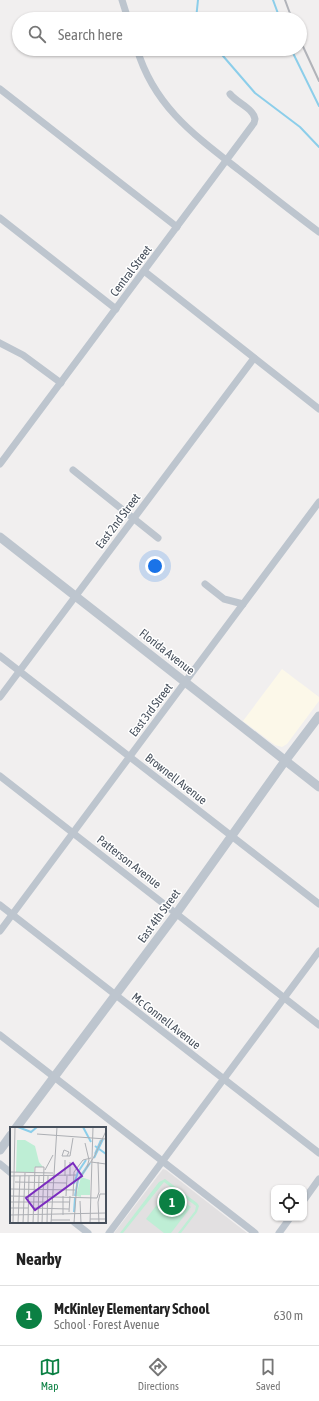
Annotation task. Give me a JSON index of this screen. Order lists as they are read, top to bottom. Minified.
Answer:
{"streets":{"street":["Central Street","East 2nd Street","Florida Avenue","East 3rd Street","Brownell Avenue","Patterson Avenue","East 4th Street","Mc Connell Avenue"]},"crossings":[["East 2nd Street","Florida Avenue"],["East 2nd Street","Brownell Avenue"],["Florida Avenue","East 3rd Street"],["Florida Avenue","East 4th Street"],["East 3rd Street","Brownell Avenue"],["East 3rd Street","Patterson Avenue"],["East 3rd Street","Mc Connell Avenue"],["Brownell Avenue","East 4th Street"],["Patterson Avenue","East 4th Street"],["East 4th Street","Mc Connell Avenue"]],"page":{"search":"Search here","pins":"1","heading":"Nearby","list":[{"mark":"1","name":"McKinley Elementary School","note":"School · Forest Avenue","value":"630 m"}],"nav":["Map","Directions","Saved"]}}
